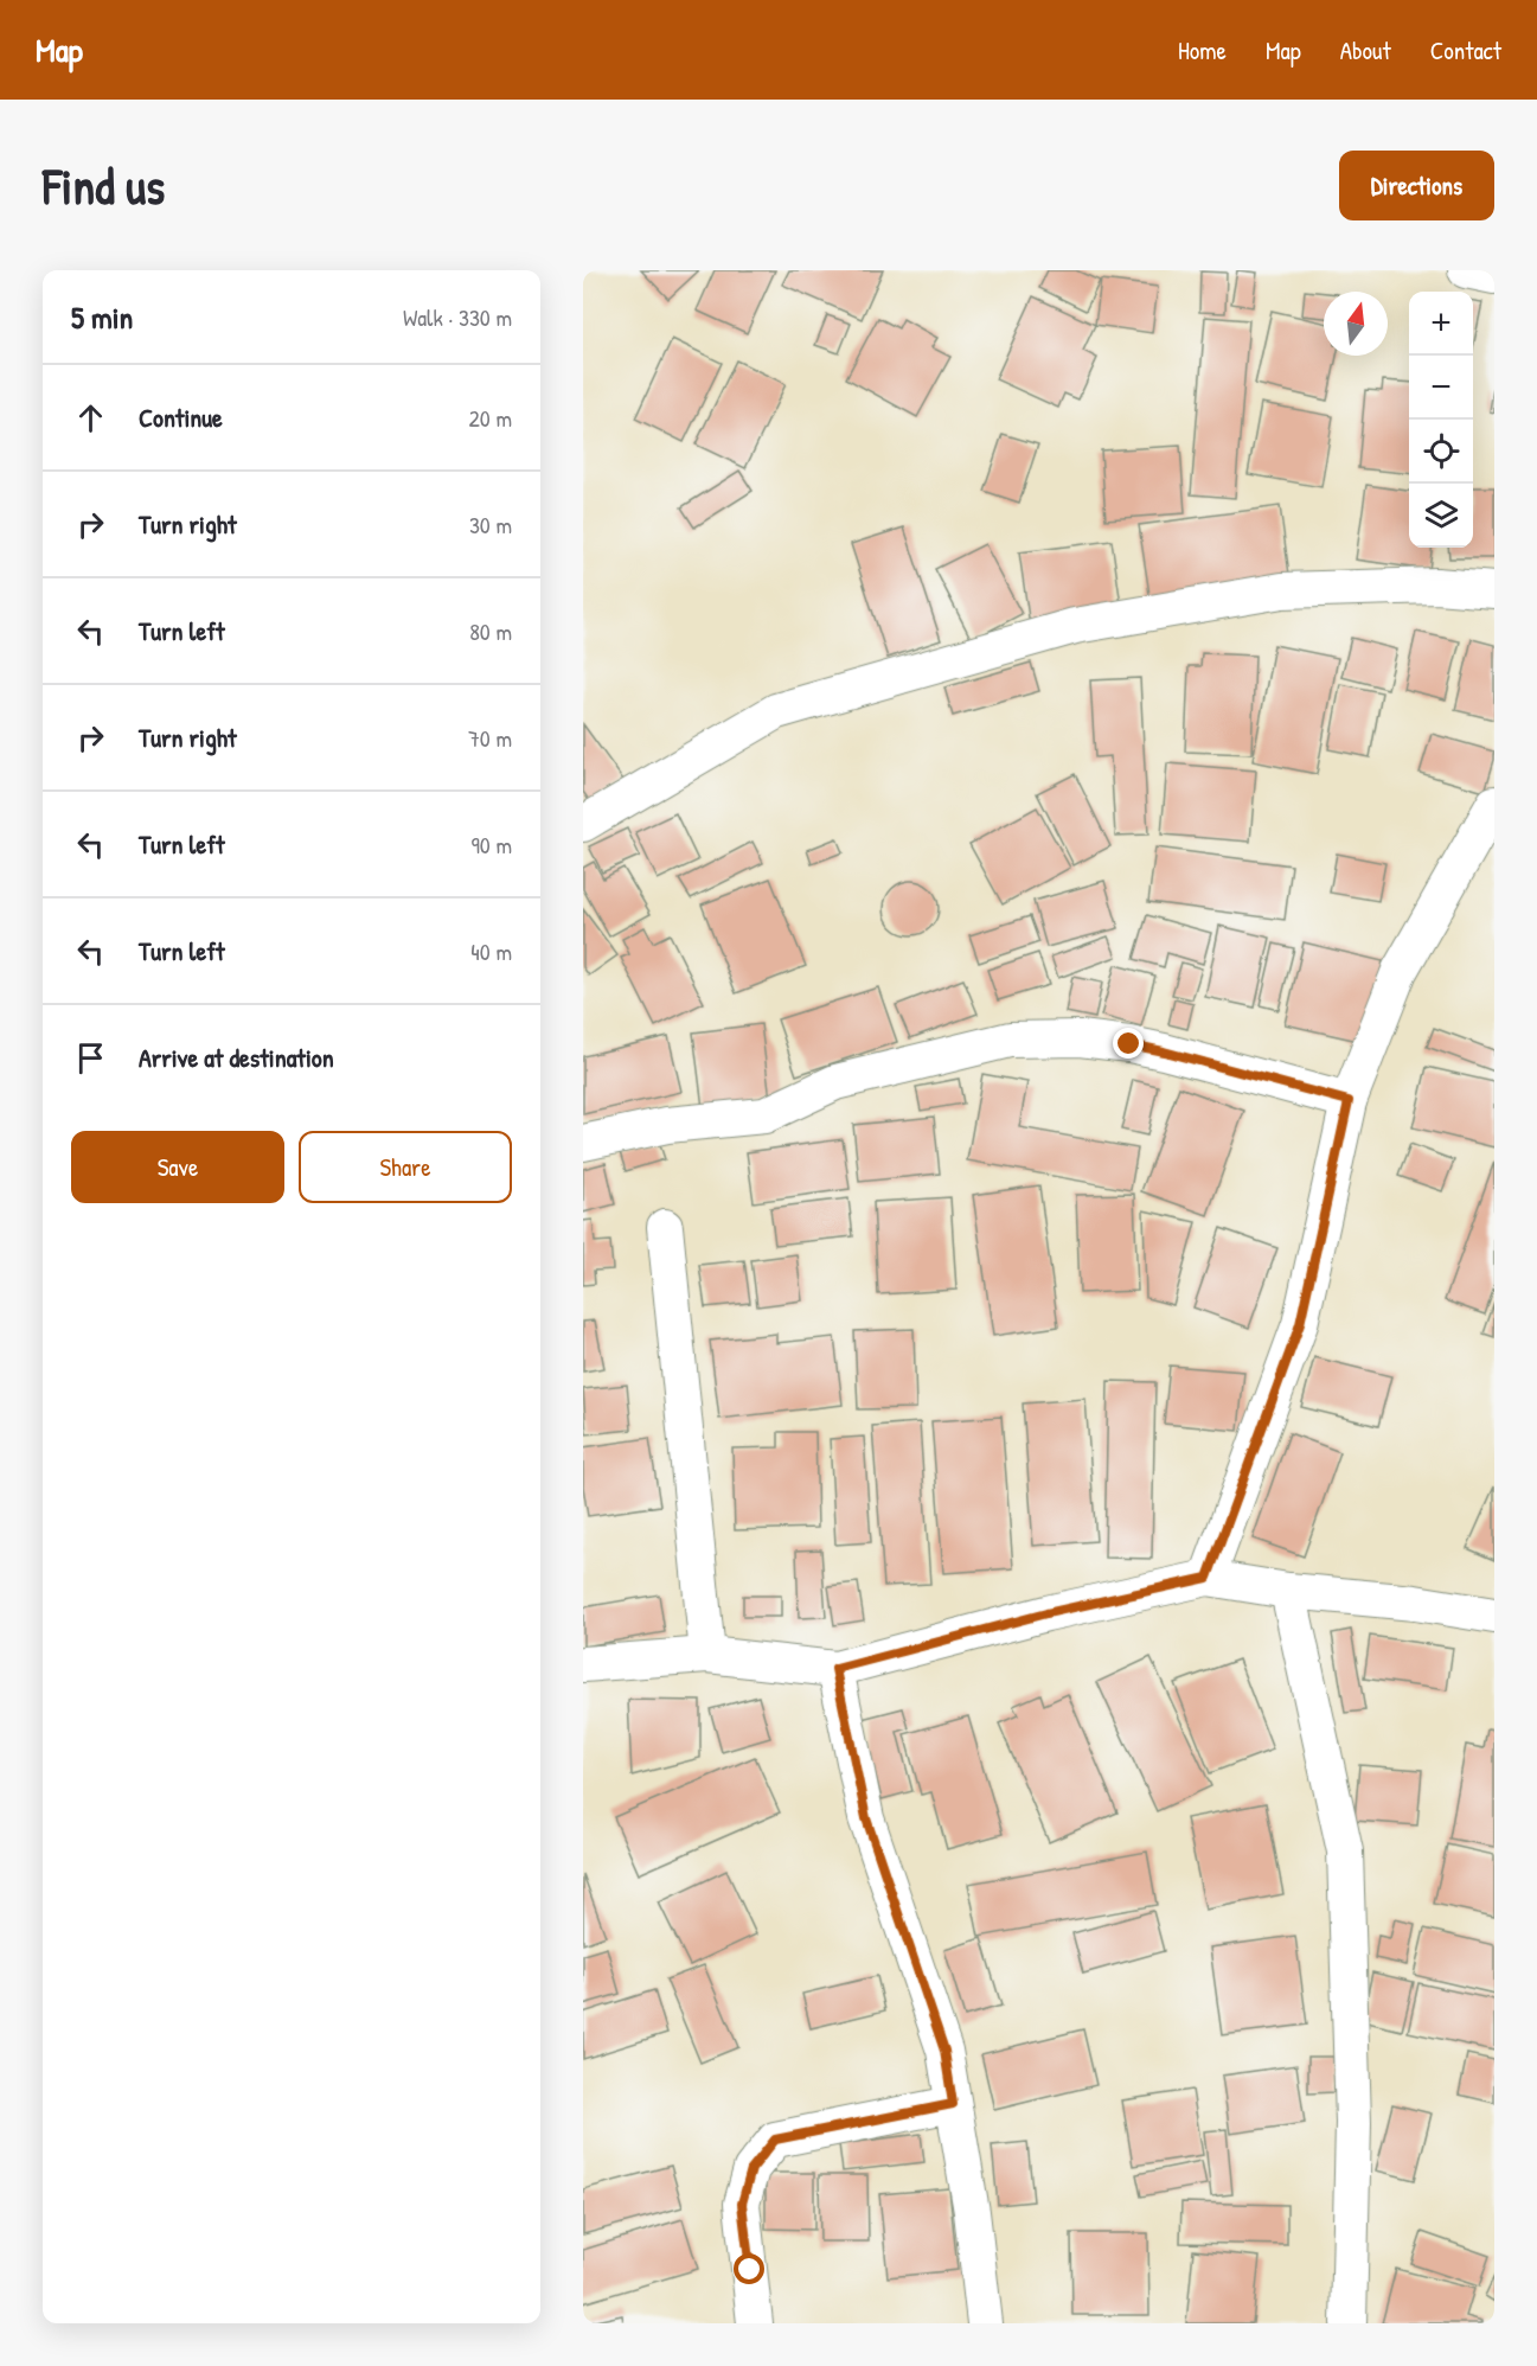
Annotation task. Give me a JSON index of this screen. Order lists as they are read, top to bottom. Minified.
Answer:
{"north":"top","page":{"header":"Map","nav":["Home","Map","About","Contact"],"buttons":["Directions",["Save","Share"]],"title":"Find us","heading":["5 min","Walk · 330 m"],"map_buttons":["+","−"],"list":[["Continue","20 m"],["Turn right","30 m"],["Turn left","80 m"],["Turn right","70 m"],["Turn left","90 m"],["Turn left","40 m"],"Arrive at destination"]}}
